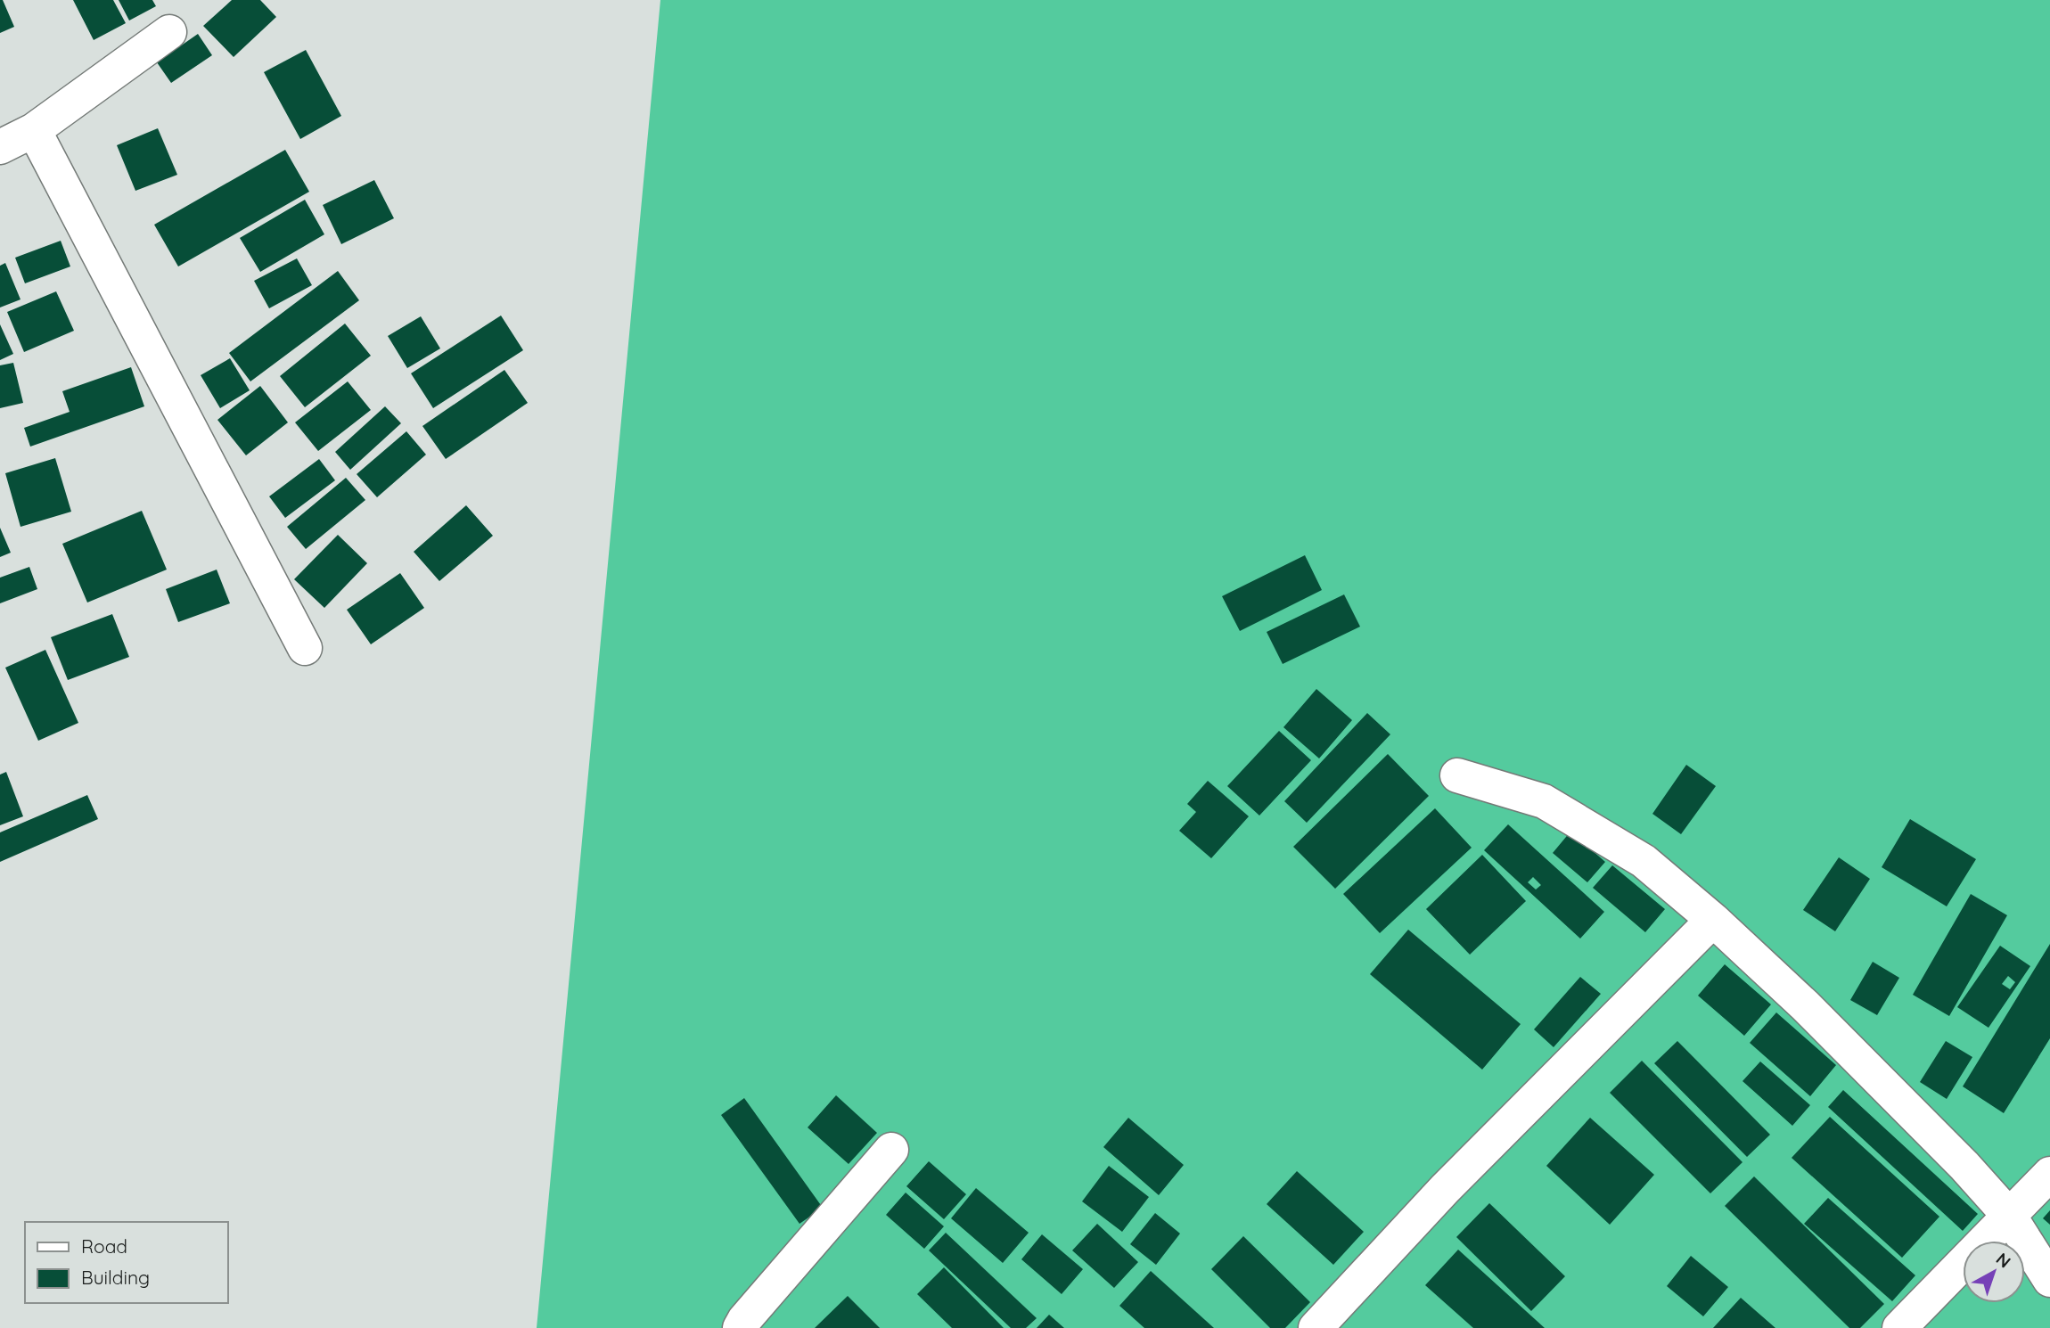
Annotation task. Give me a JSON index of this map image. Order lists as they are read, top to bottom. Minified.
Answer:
{"legend":["Road","Building"],"north":"top right"}
